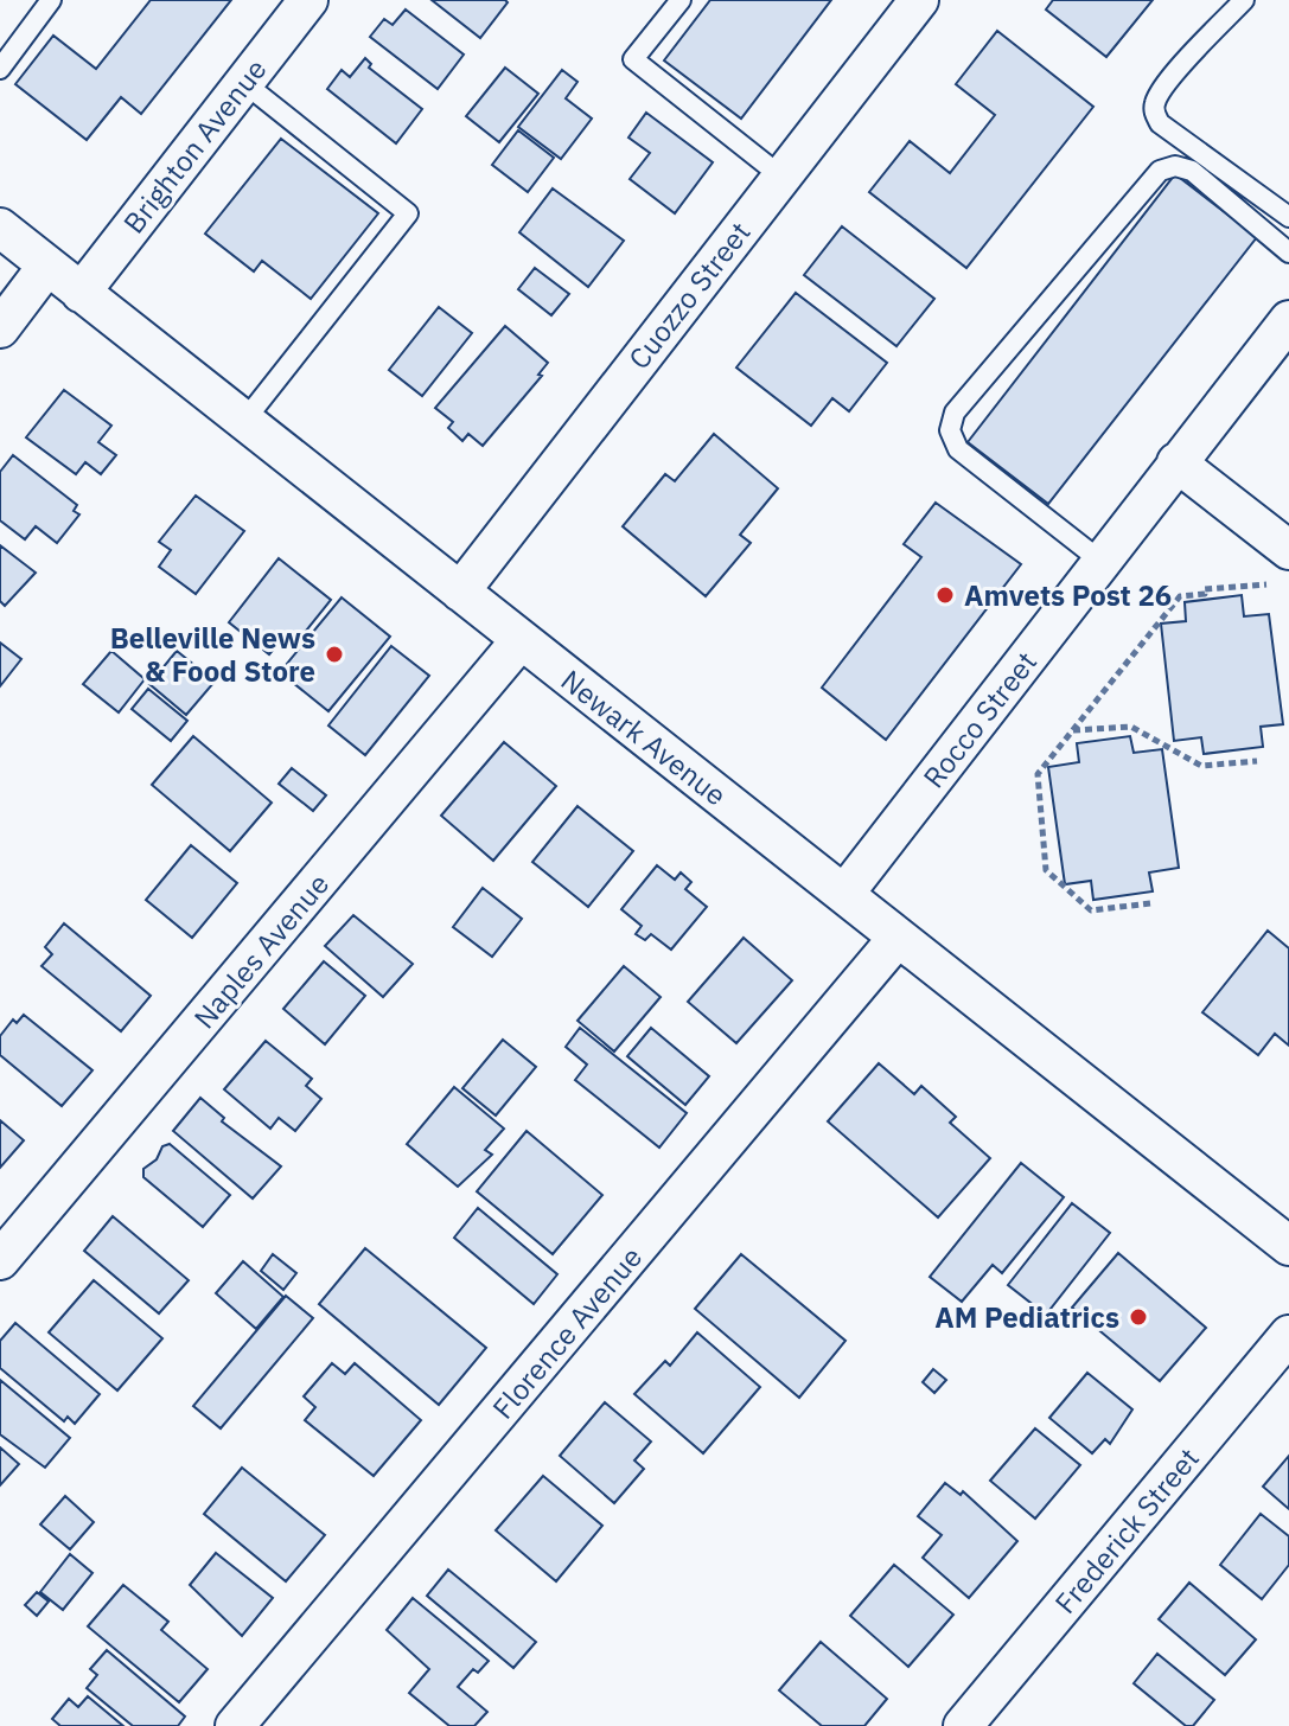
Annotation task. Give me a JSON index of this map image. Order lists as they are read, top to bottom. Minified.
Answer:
{"streets":{"street":["Brighton Avenue","Cuozzo Street","Rocco Street","Newark Avenue","Naples Avenue","Florence Avenue","Frederick Street"]},"crossings":[["Brighton Avenue","Newark Avenue"],["Cuozzo Street","Newark Avenue"],["Rocco Street","Newark Avenue"],["Newark Avenue","Naples Avenue"],["Newark Avenue","Florence Avenue"]],"places":["Amvets Post 26","Belleville News & Food Store","AM Pediatrics"]}
